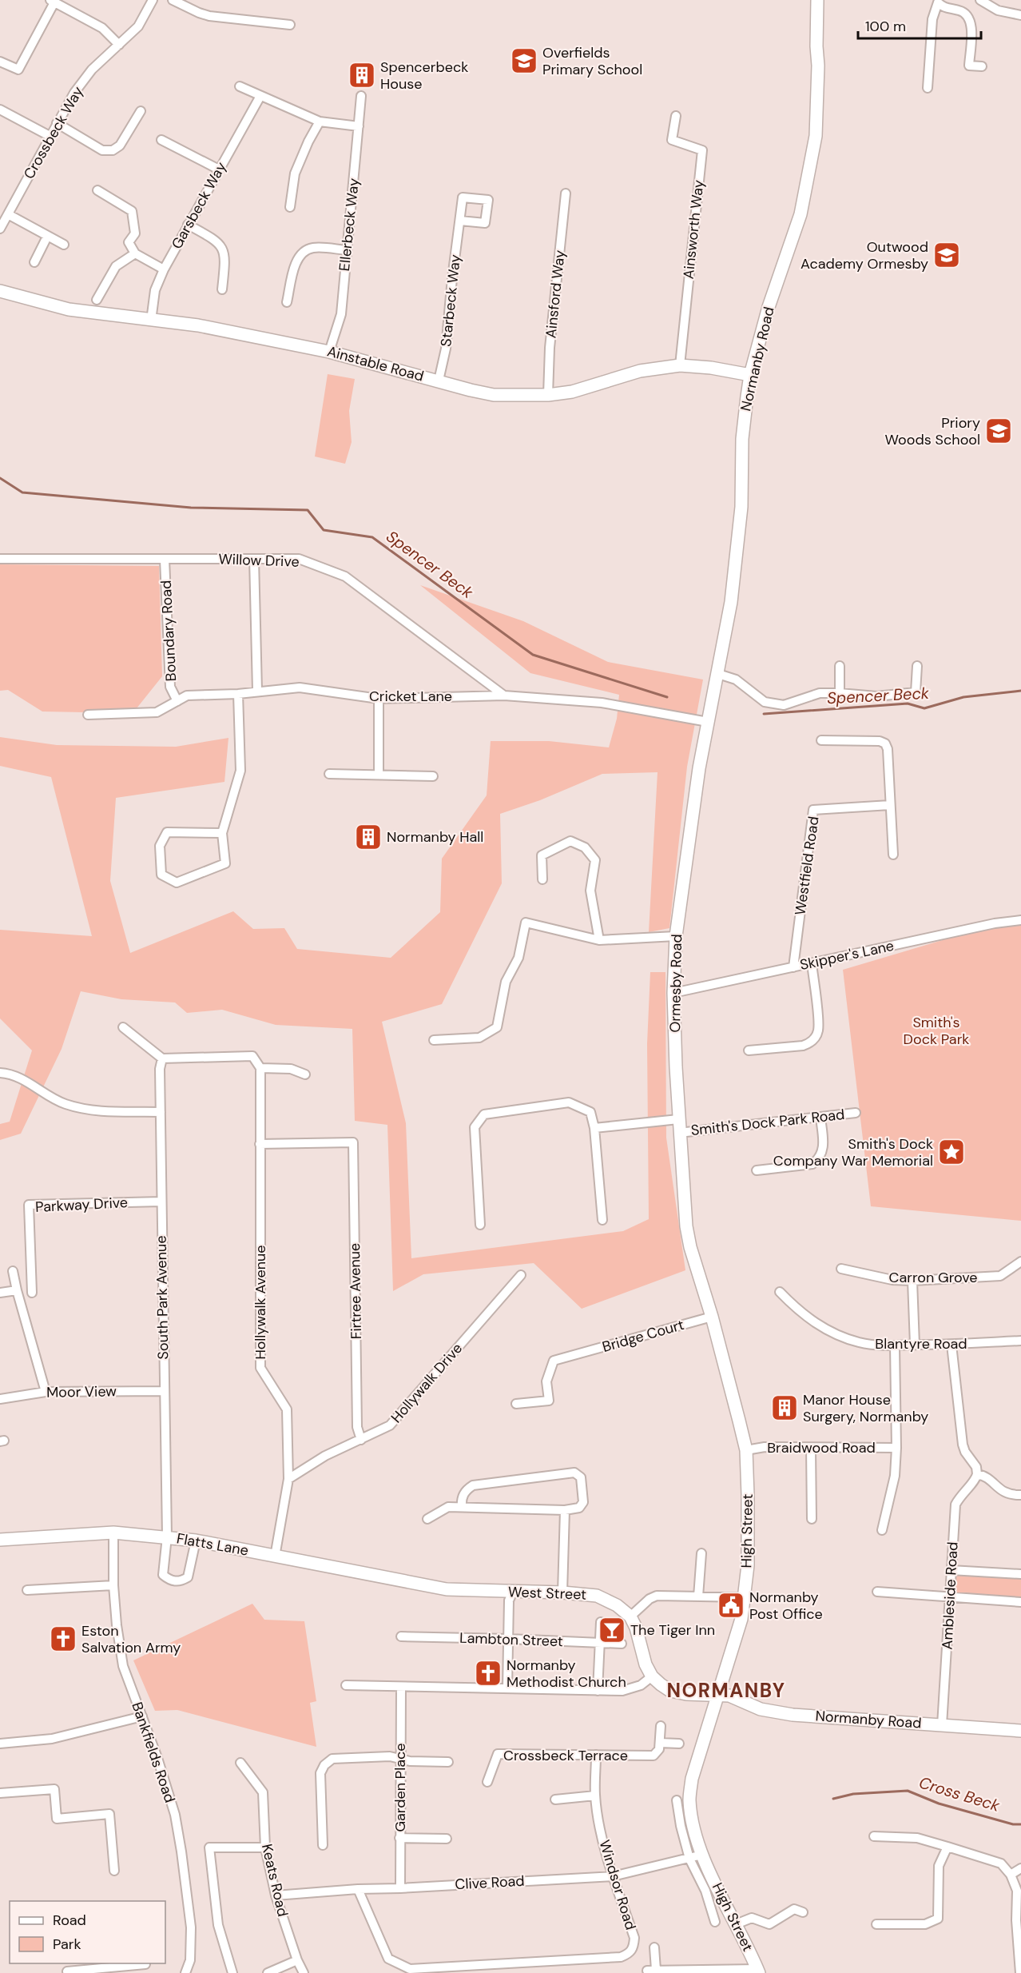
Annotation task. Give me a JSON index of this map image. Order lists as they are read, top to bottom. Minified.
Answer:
{"streets":{"main road":["Normanby Road","Ainstable Road","Ormesby Road","High Street","Flatts Lane","West Street"],"street":["Crossbeck Way","Garsbeck Way","Ellerbeck Way","Ainsworth Way","Ainsford Way","Starbeck Way","Willow Drive","Boundary Road","Cricket Lane","Westfield Road","Skipper's Lane","Smith's Dock Park Road","Parkway Drive","Carron Grove","Firtree Avenue","South Park Avenue","Hollywalk Avenue","Bridge Court","Blantyre Road","Hollywalk Drive","Moor View","Braidwood Road","Ambleside Road","Lambton Street","Bankfields Road","Crossbeck Terrace","Garden Place","Keats Road","Clive Road","Windsor Road"]},"crossings":[["Garsbeck Way","Ainstable Road"],["Ellerbeck Way","Ainstable Road"],["Ainsworth Way","Ainstable Road"],["Ainsford Way","Ainstable Road"],["Starbeck Way","Ainstable Road"],["Normanby Road","Ainstable Road"],["Normanby Road","Cricket Lane"],["Normanby Road","Ormesby Road"],["Normanby Road","High Street"],["Normanby Road","Ambleside Road"],["Willow Drive","Boundary Road"],["Willow Drive","Cricket Lane"],["Boundary Road","Cricket Lane"],["Cricket Lane","Ormesby Road"],["Westfield Road","Skipper's Lane"],["Skipper's Lane","Ormesby Road"],["Ormesby Road","Smith's Dock Park Road"],["Ormesby Road","High Street"],["Parkway Drive","South Park Avenue"],["Firtree Avenue","Hollywalk Avenue"],["Firtree Avenue","Hollywalk Drive"],["South Park Avenue","Moor View"],["South Park Avenue","Flatts Lane"],["Hollywalk Avenue","Hollywalk Drive"],["Hollywalk Avenue","Flatts Lane"],["Bridge Court","High Street"],["Braidwood Road","High Street"],["High Street","Clive Road"],["Flatts Lane","West Street"],["Flatts Lane","Bankfields Road"],["Crossbeck Terrace","Windsor Road"],["Garden Place","Clive Road"],["Keats Road","Clive Road"],["Clive Road","Windsor Road"]],"districts":["NORMANBY"],"water":["Spencer Beck","Cross Beck"],"parks":["Smith's Dock Park"],"places":{"school or university":["Overfields Primary School","Outwood Academy Ormesby","Priory Woods School"],"building":["Spencerbeck House","Normanby Hall","Manor House Surgery, Normanby"],"place":["Smith's Dock Company War Memorial"],"public building":["Normanby Post Office"],"bar":["The Tiger Inn"],"church":["Eston Salvation Army","Normanby Methodist Church"]},"legend":["Road","Park"],"scale_bar":"100 m"}
